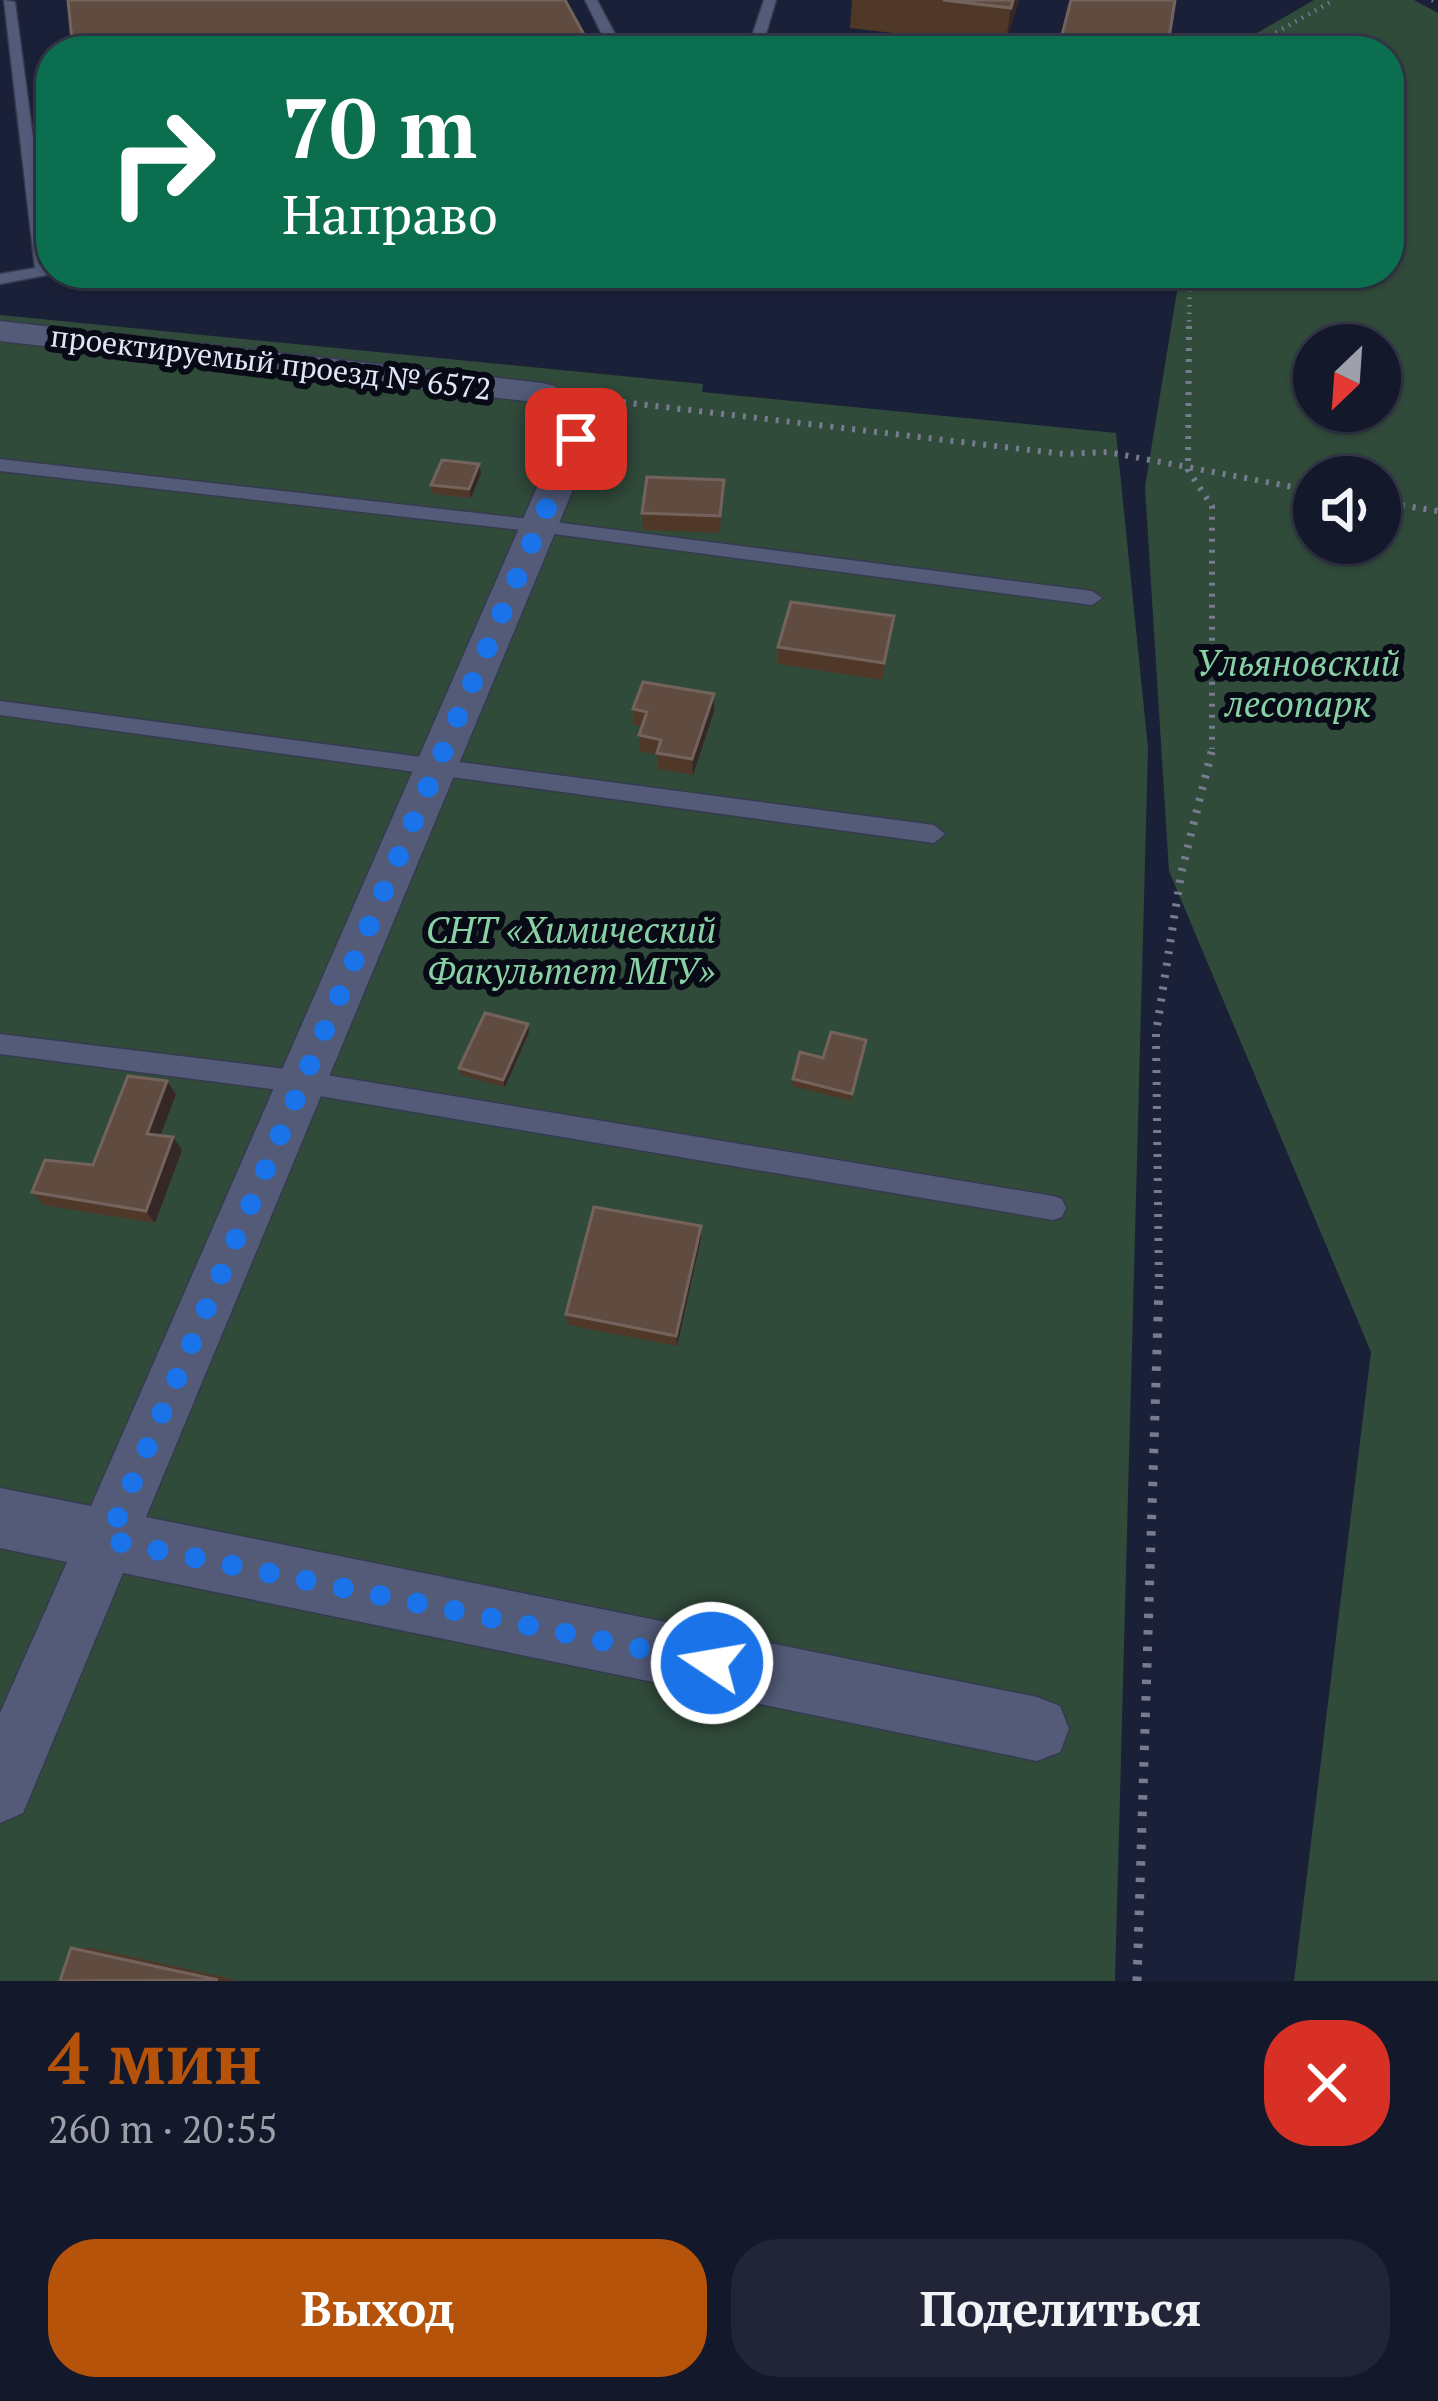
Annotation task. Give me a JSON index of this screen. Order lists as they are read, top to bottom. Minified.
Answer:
{"streets":{"street":["проектируемый проезд № 6572"]},"parks":["Ульяновский лесопарк","СНТ «Химический Факультет МГУ»"],"north":"bottom left","page":{"turn":["70 m","Направо"],"heading":["4 мин","260 m · 20:55"],"buttons":["Выход","Поделиться"]}}
